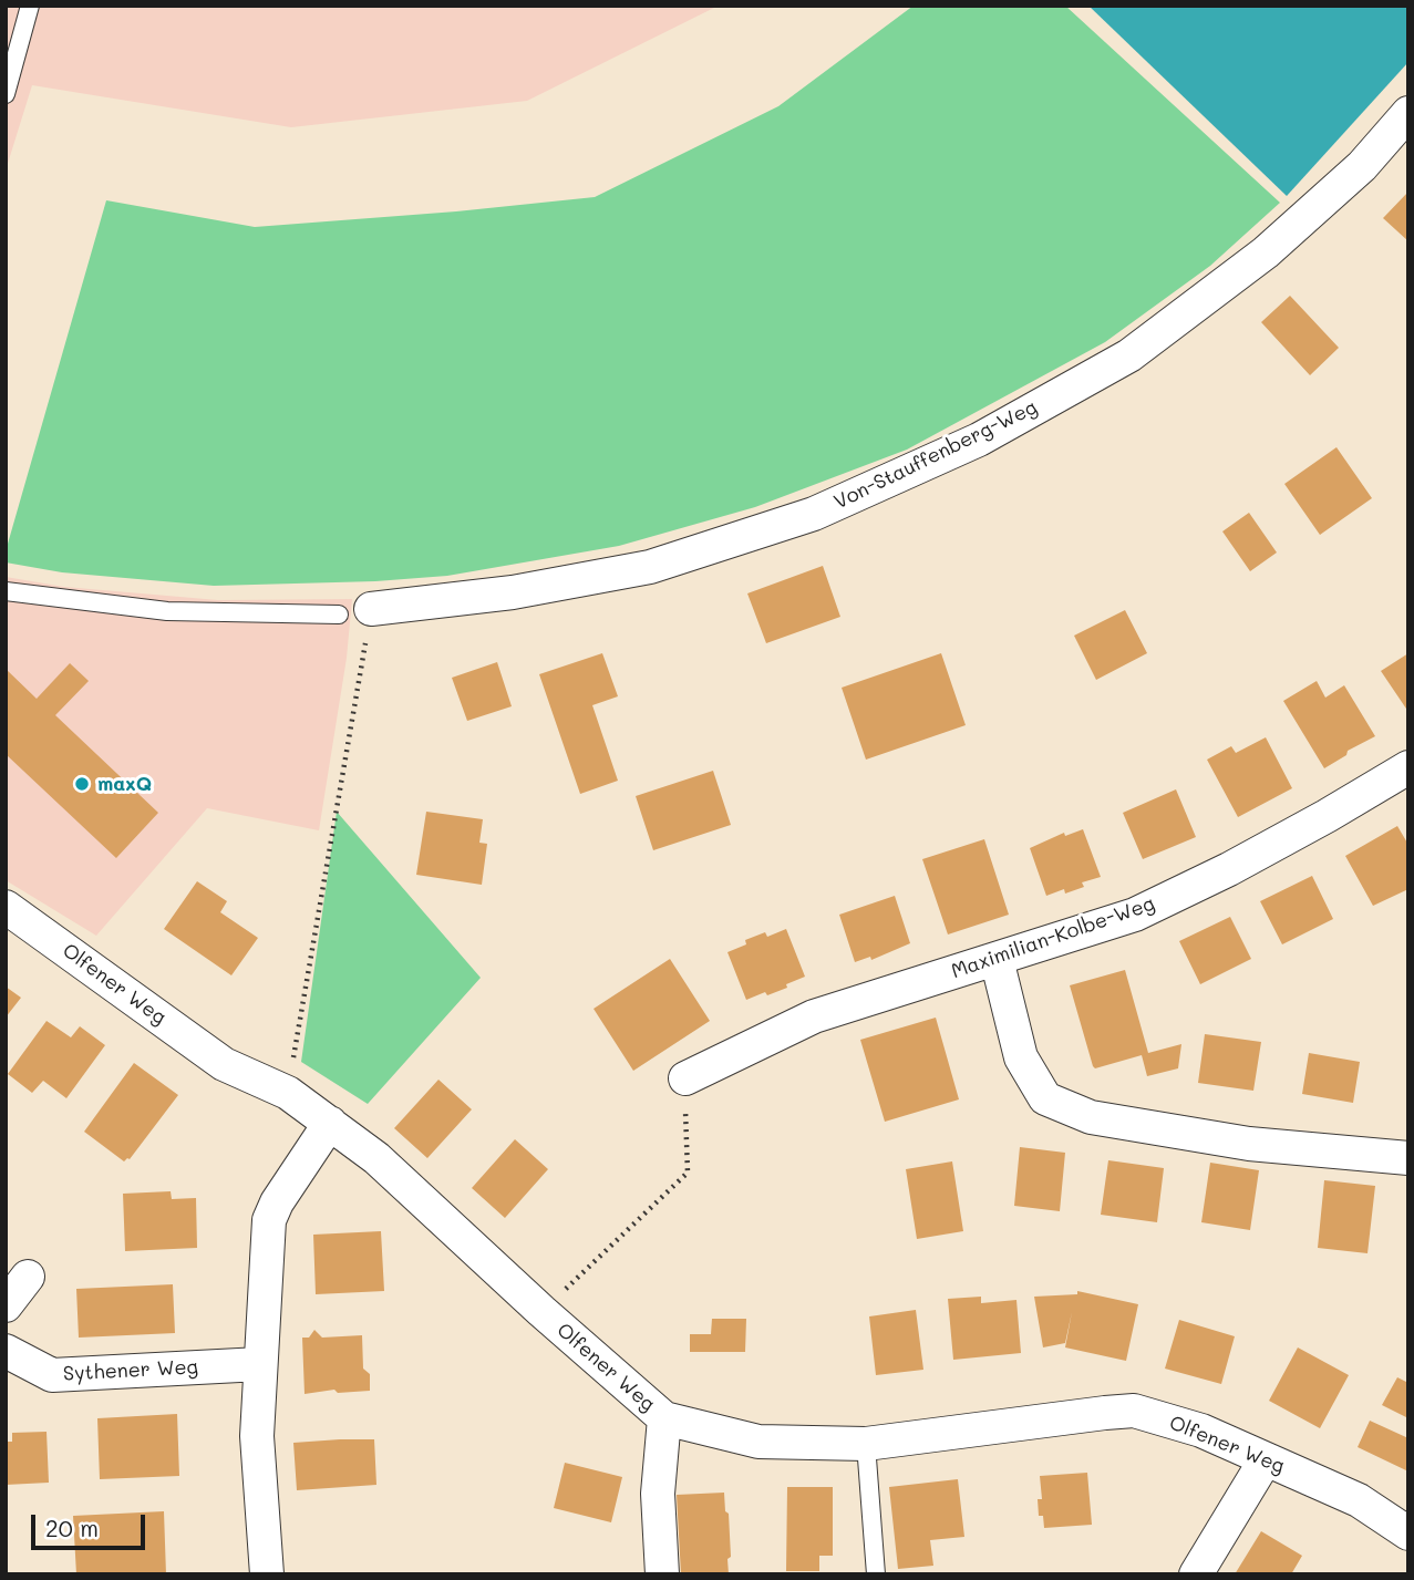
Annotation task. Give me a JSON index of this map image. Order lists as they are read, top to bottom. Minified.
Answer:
{"streets":{"street":["Von-Stauffenberg-Weg","Maximilian-Kolbe-Weg","Olfener Weg","Sythener Weg"]},"places":["maxQ"],"scale_bar":"20 m"}
